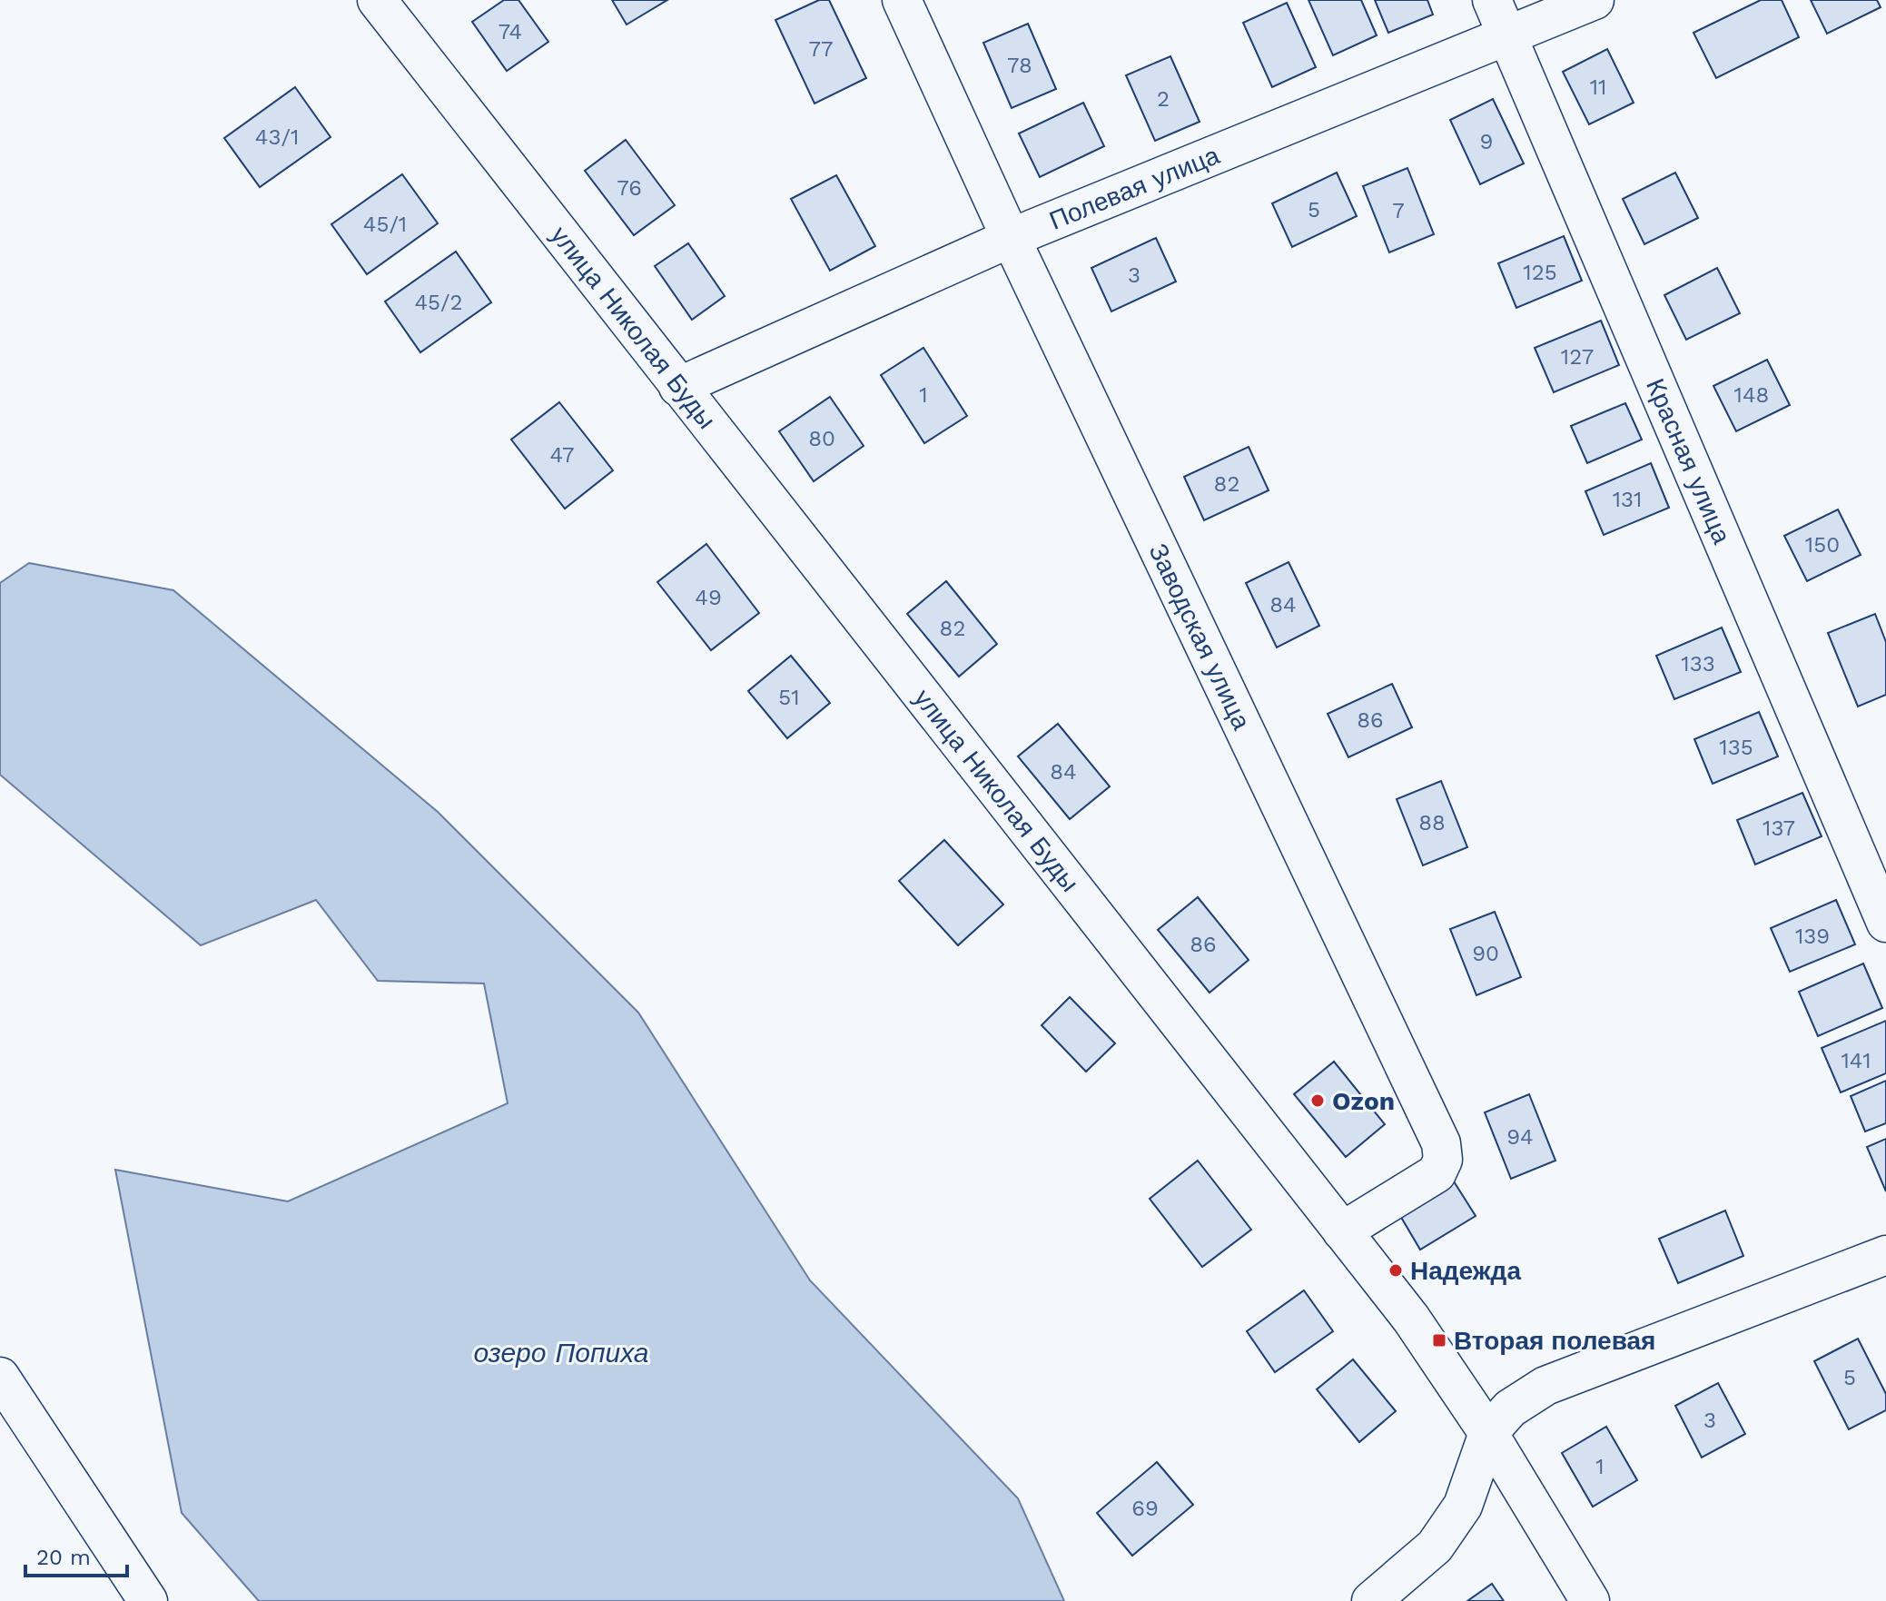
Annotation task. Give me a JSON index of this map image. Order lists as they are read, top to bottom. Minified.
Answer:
{"streets":{"street":["Полевая улица","улица Николая Буды","Красная улица","Заводская улица"]},"crossings":[["Полевая улица","улица Николая Буды"],["Полевая улица","Красная улица"],["Полевая улица","Заводская улица"],["улица Николая Буды","Заводская улица"]],"water":["озеро Попиха"],"places":{"other":["Ozon","Надежда"],"transit":["Вторая полевая"]},"house_numbers":["74","77","78","11","2","43/1","9","76","5","7","45/1","125","3","45/2","127","1","148","80","47","82","131","150","49","84","82","133","51","86","135","84","88","137","139","86","90","141","94","5","3","1","69"],"scale_bar":"20 m"}
